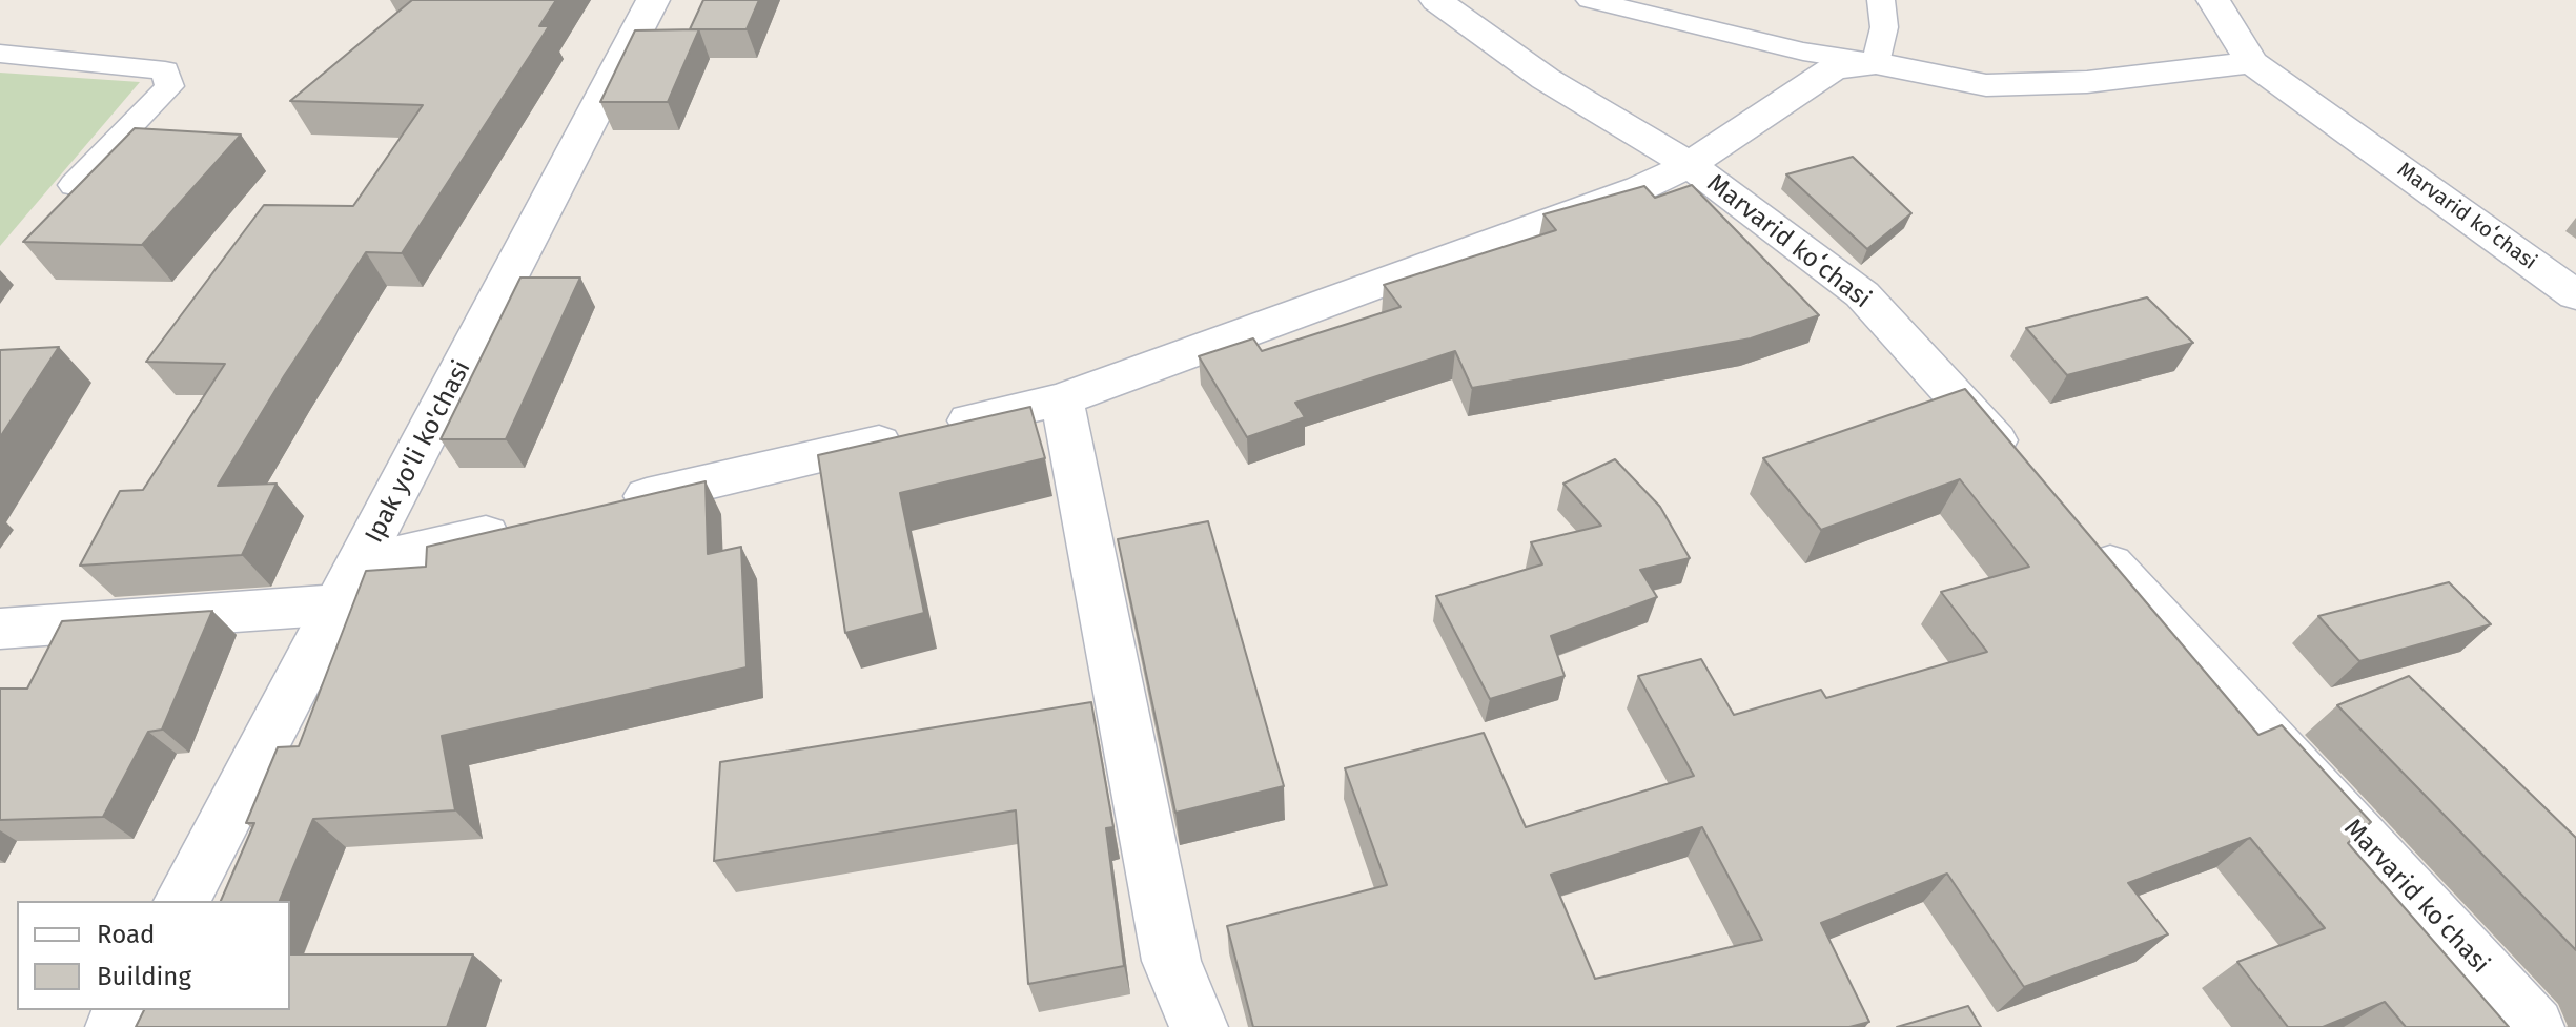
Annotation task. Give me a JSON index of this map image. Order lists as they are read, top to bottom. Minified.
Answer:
{"streets":{"street":["Marvarid koʻchasi","Ipak yo'li ko'chasi"]},"legend":["Road","Building"]}
